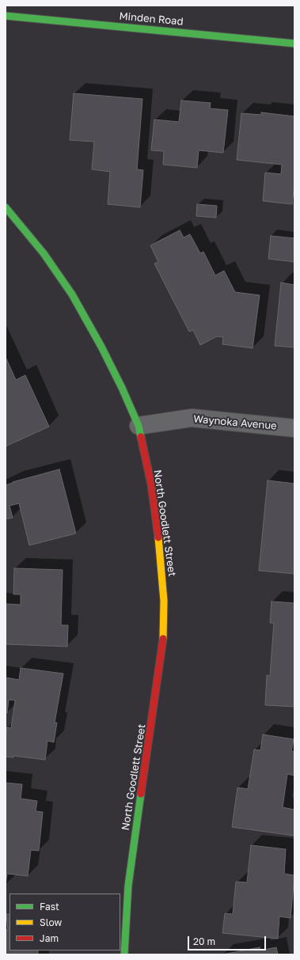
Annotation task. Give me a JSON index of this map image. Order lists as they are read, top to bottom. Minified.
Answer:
{"streets":{"main road":["Minden Road","North Goodlett Street"],"street":["Waynoka Avenue"]},"crossings":[["Waynoka Avenue","North Goodlett Street"]],"legend":["Fast","Slow","Jam"],"scale_bar":"20 m"}
